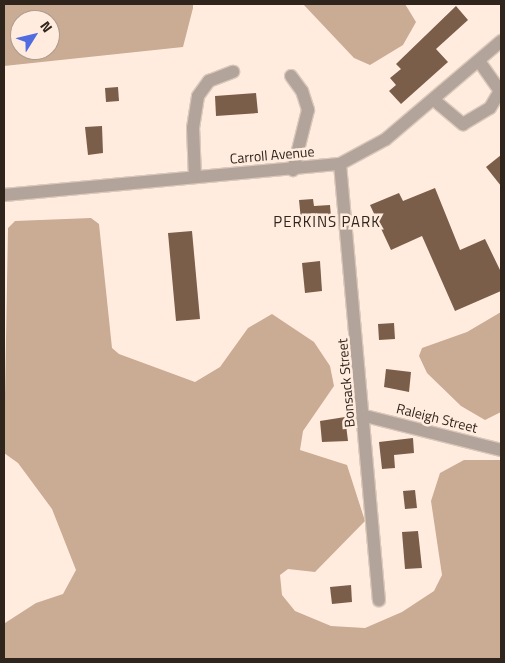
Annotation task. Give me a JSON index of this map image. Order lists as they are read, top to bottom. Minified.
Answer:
{"streets":{"street":["Carroll Avenue","Bonsack Street","Raleigh Street"]},"crossings":[["Carroll Avenue","Bonsack Street"],["Bonsack Street","Raleigh Street"]],"districts":["PERKINS PARK"],"north":"top right"}
